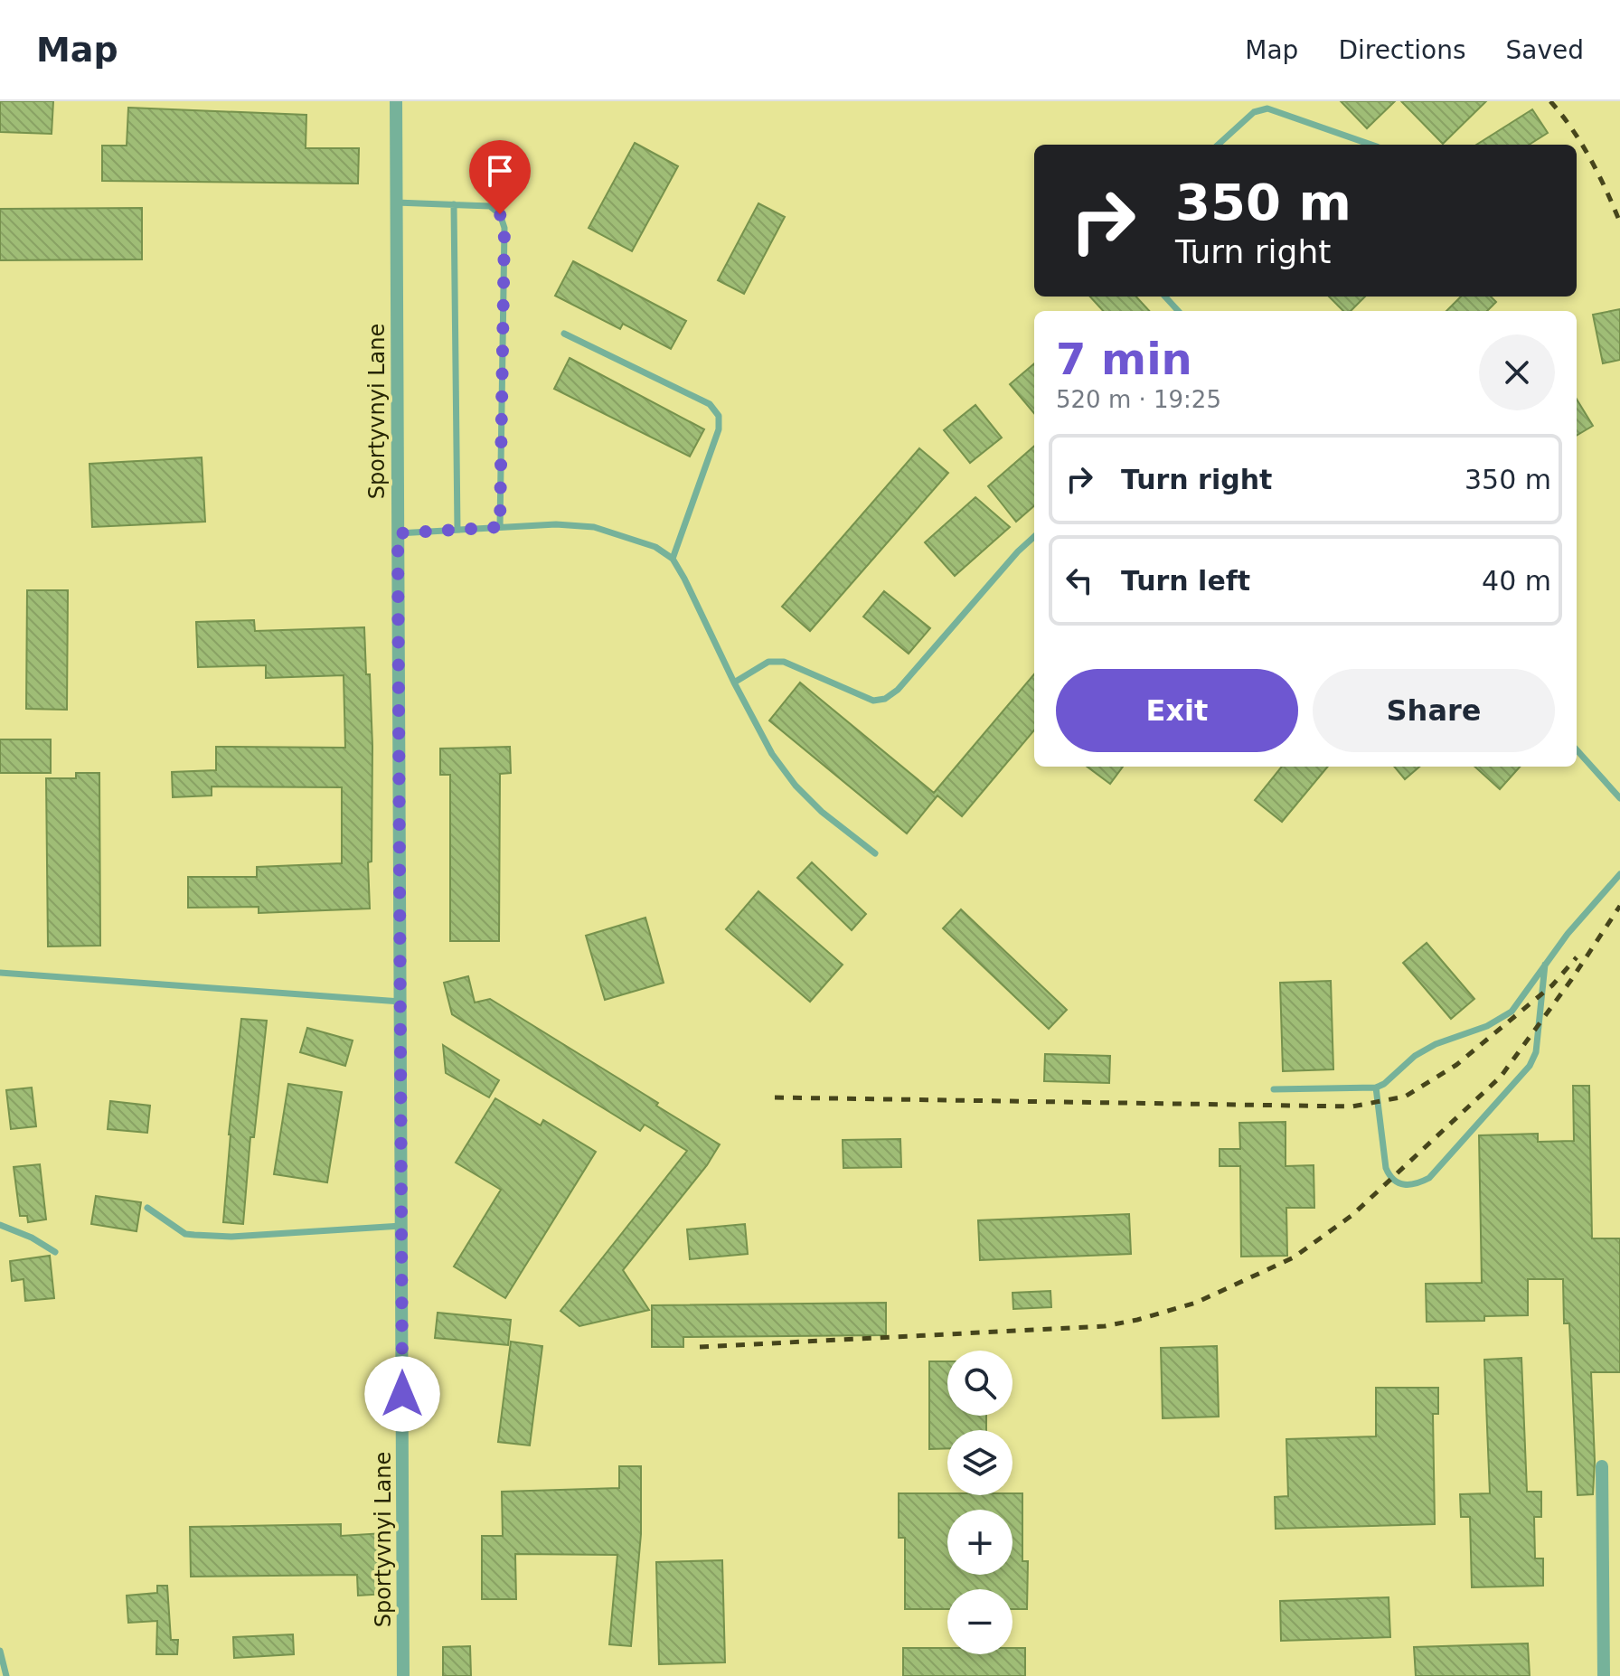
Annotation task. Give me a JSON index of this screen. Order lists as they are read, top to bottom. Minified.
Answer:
{"streets":{"street":["Sportyvnyi Lane"]},"page":{"header":"Map","nav":["Map","Directions","Saved"],"turn":["350 m","Turn right"],"heading":["7 min","520 m · 19:25"],"list":[{"name":"Turn right","value":"350 m"},{"name":"Turn left","value":"40 m"}],"buttons":["Exit","Share"],"map_buttons":["+","−"]}}
